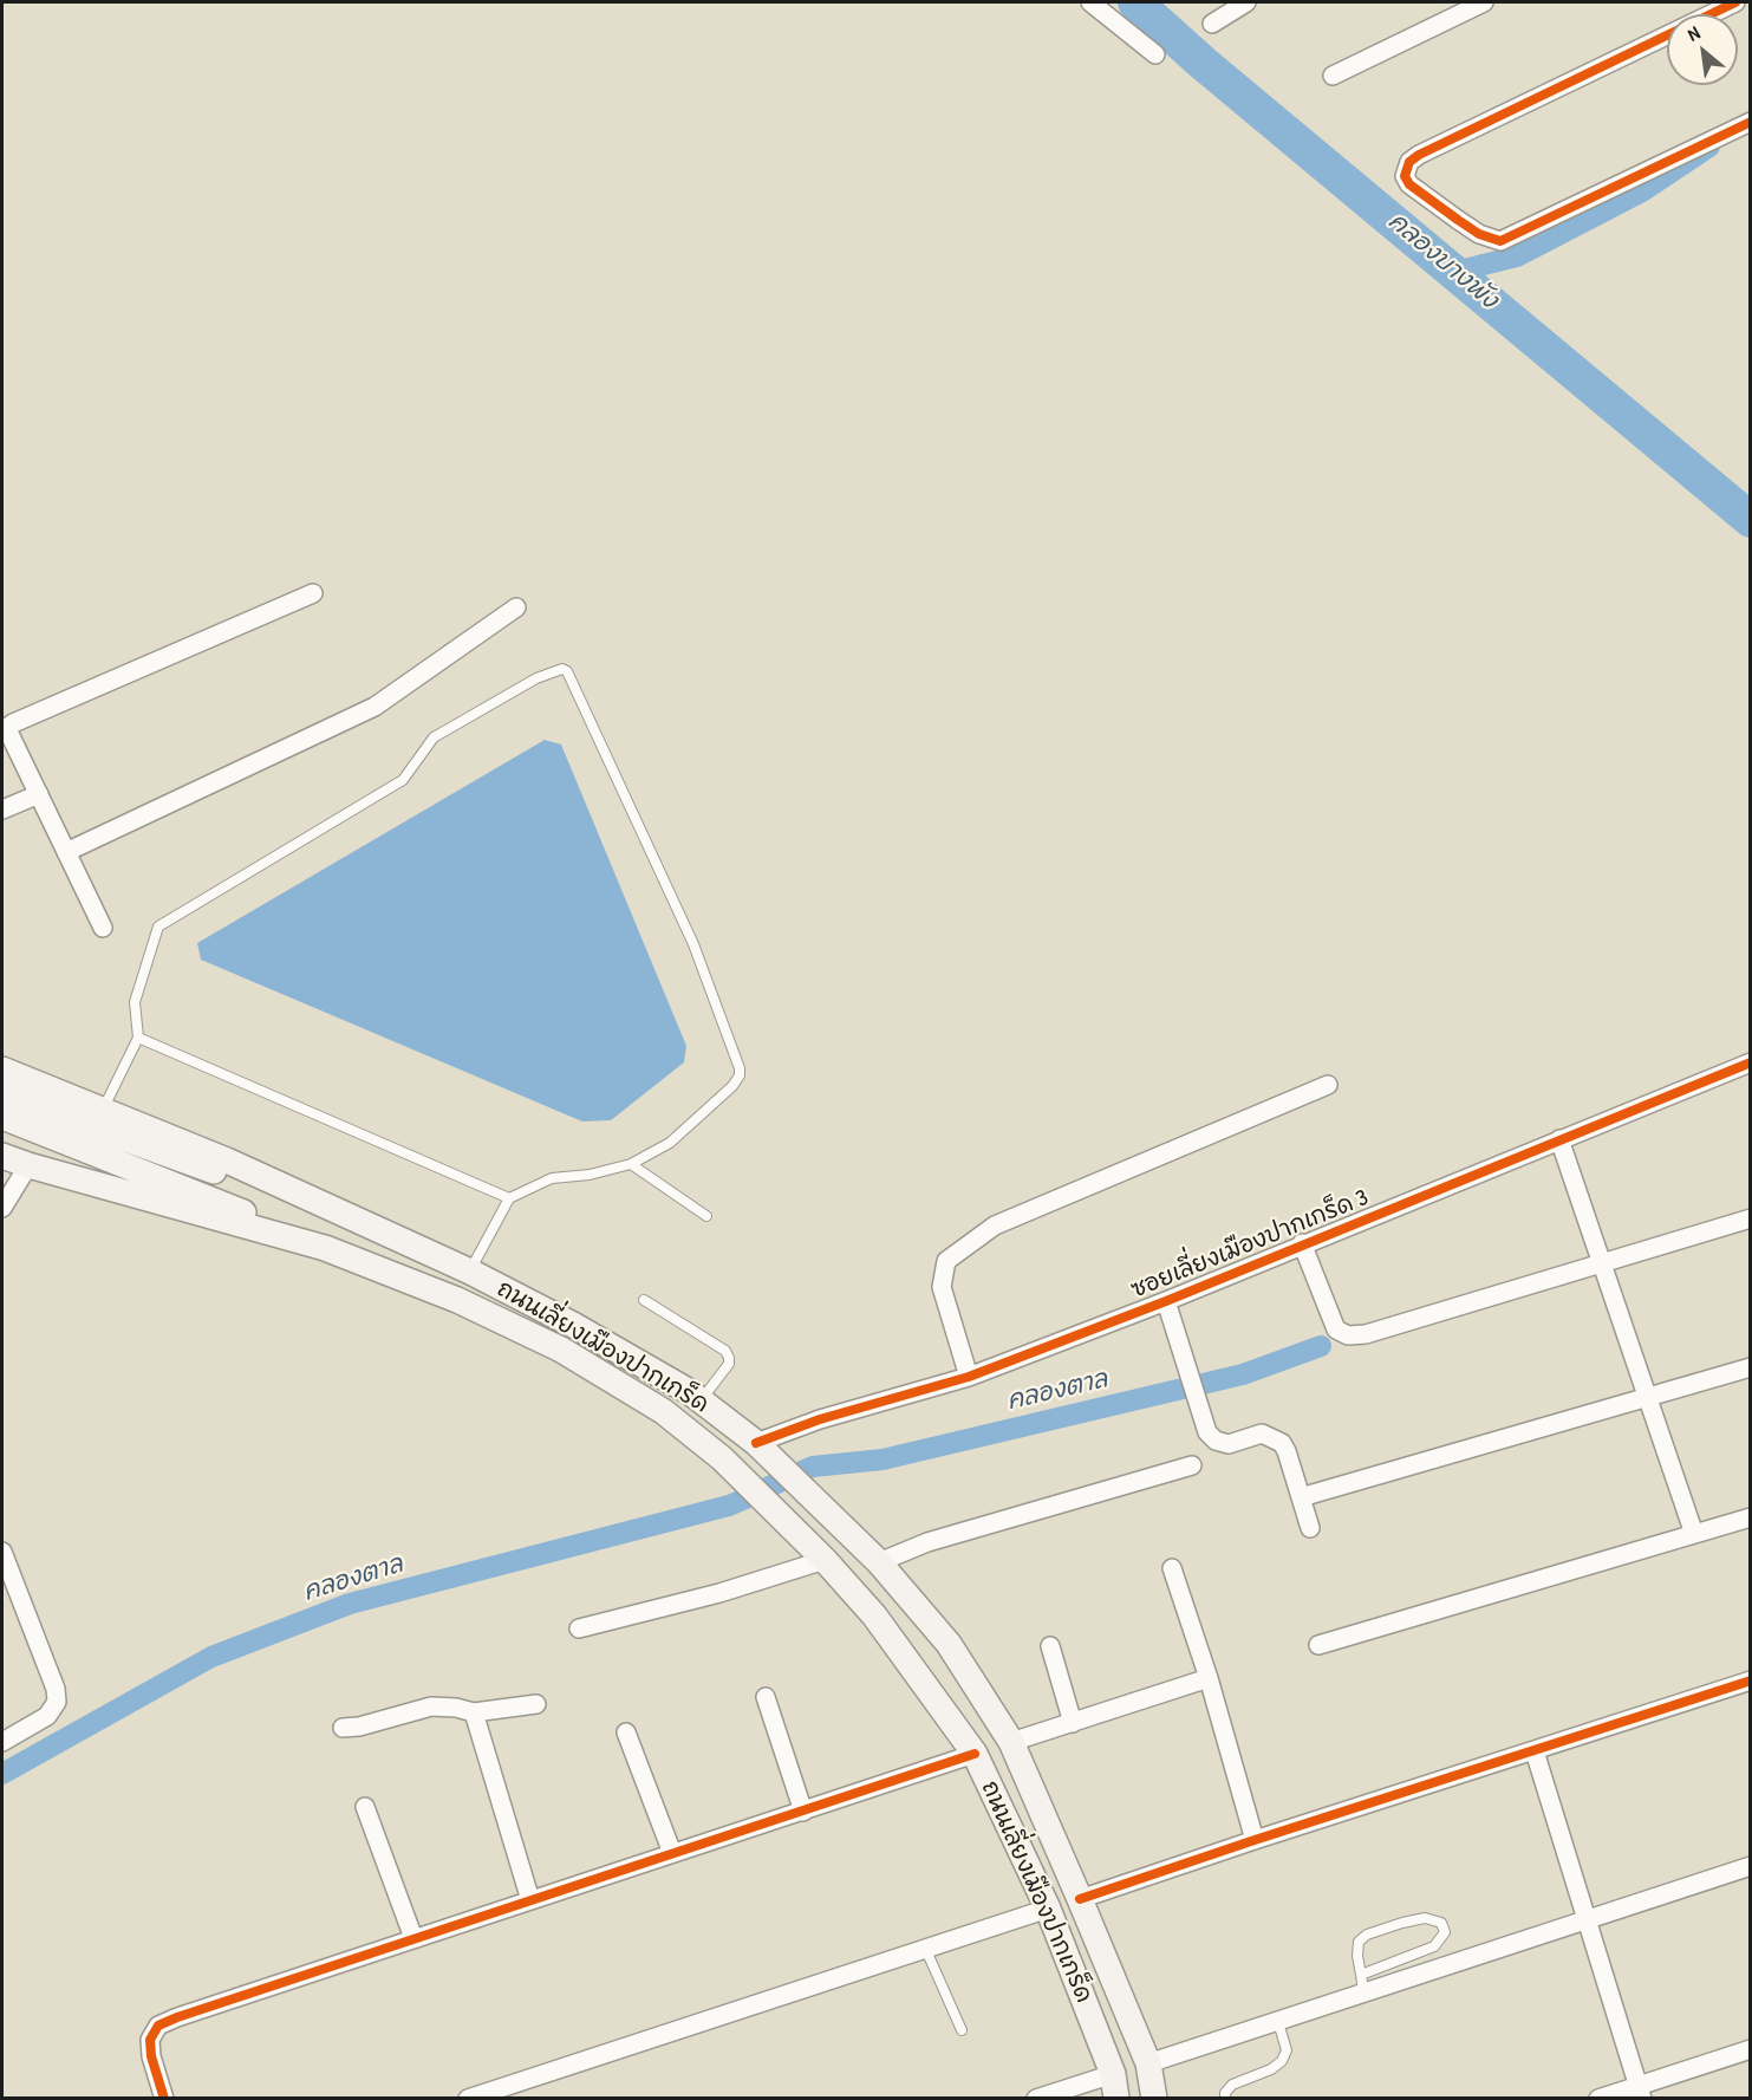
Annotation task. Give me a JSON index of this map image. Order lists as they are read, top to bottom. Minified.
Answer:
{"streets":{"main road":["ถนนเลี่ยงเมืองปากเกร็ด"],"street":["ซอยเลี่ยงเมืองปากเกร็ด 3"]},"crossings":[["ซอยเลี่ยงเมืองปากเกร็ด 3","ถนนเลี่ยงเมืองปากเกร็ด"]],"water":["คลองบางพัง","คลองตาล"],"north":"top left"}
